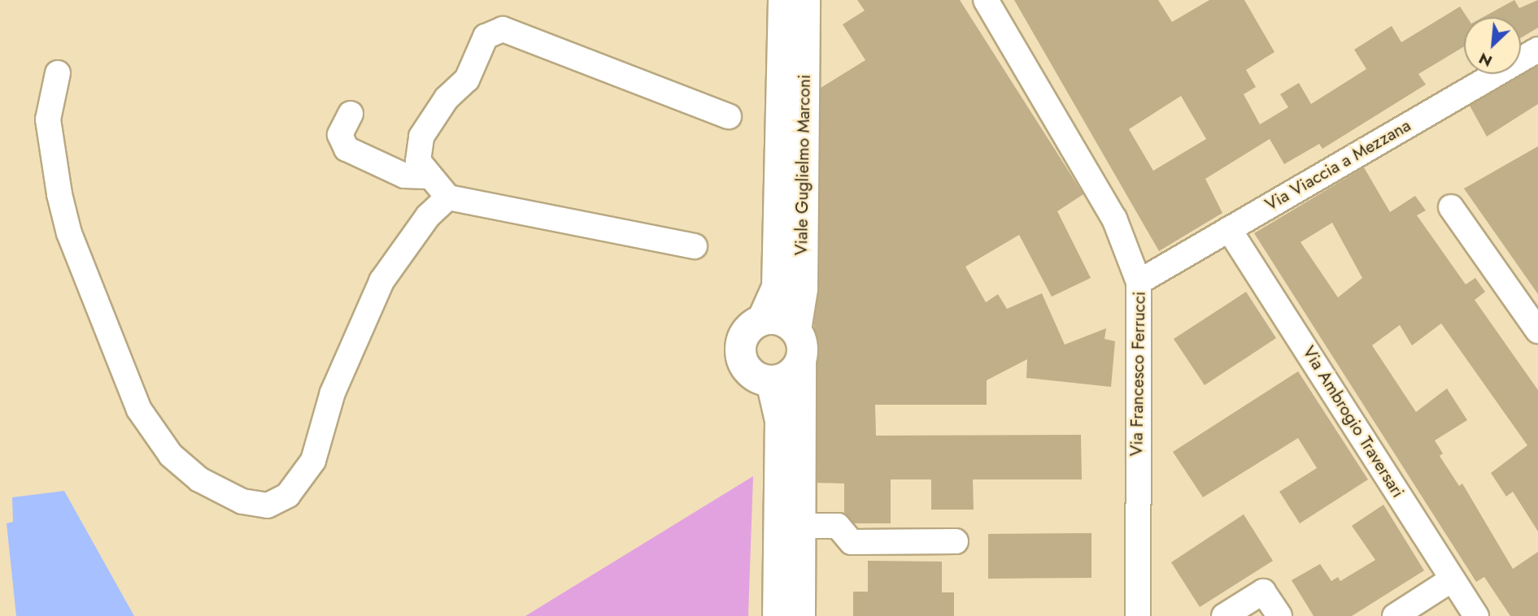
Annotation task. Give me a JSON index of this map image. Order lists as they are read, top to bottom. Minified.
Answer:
{"streets":{"main road":["Viale Guglielmo Marconi"],"street":["Via Viaccia a Mezzana","Via Francesco Ferrucci","Via Ambrogio Traversari"]},"crossings":[["Via Viaccia a Mezzana","Via Francesco Ferrucci"],["Via Viaccia a Mezzana","Via Ambrogio Traversari"]],"north":"bottom left"}
